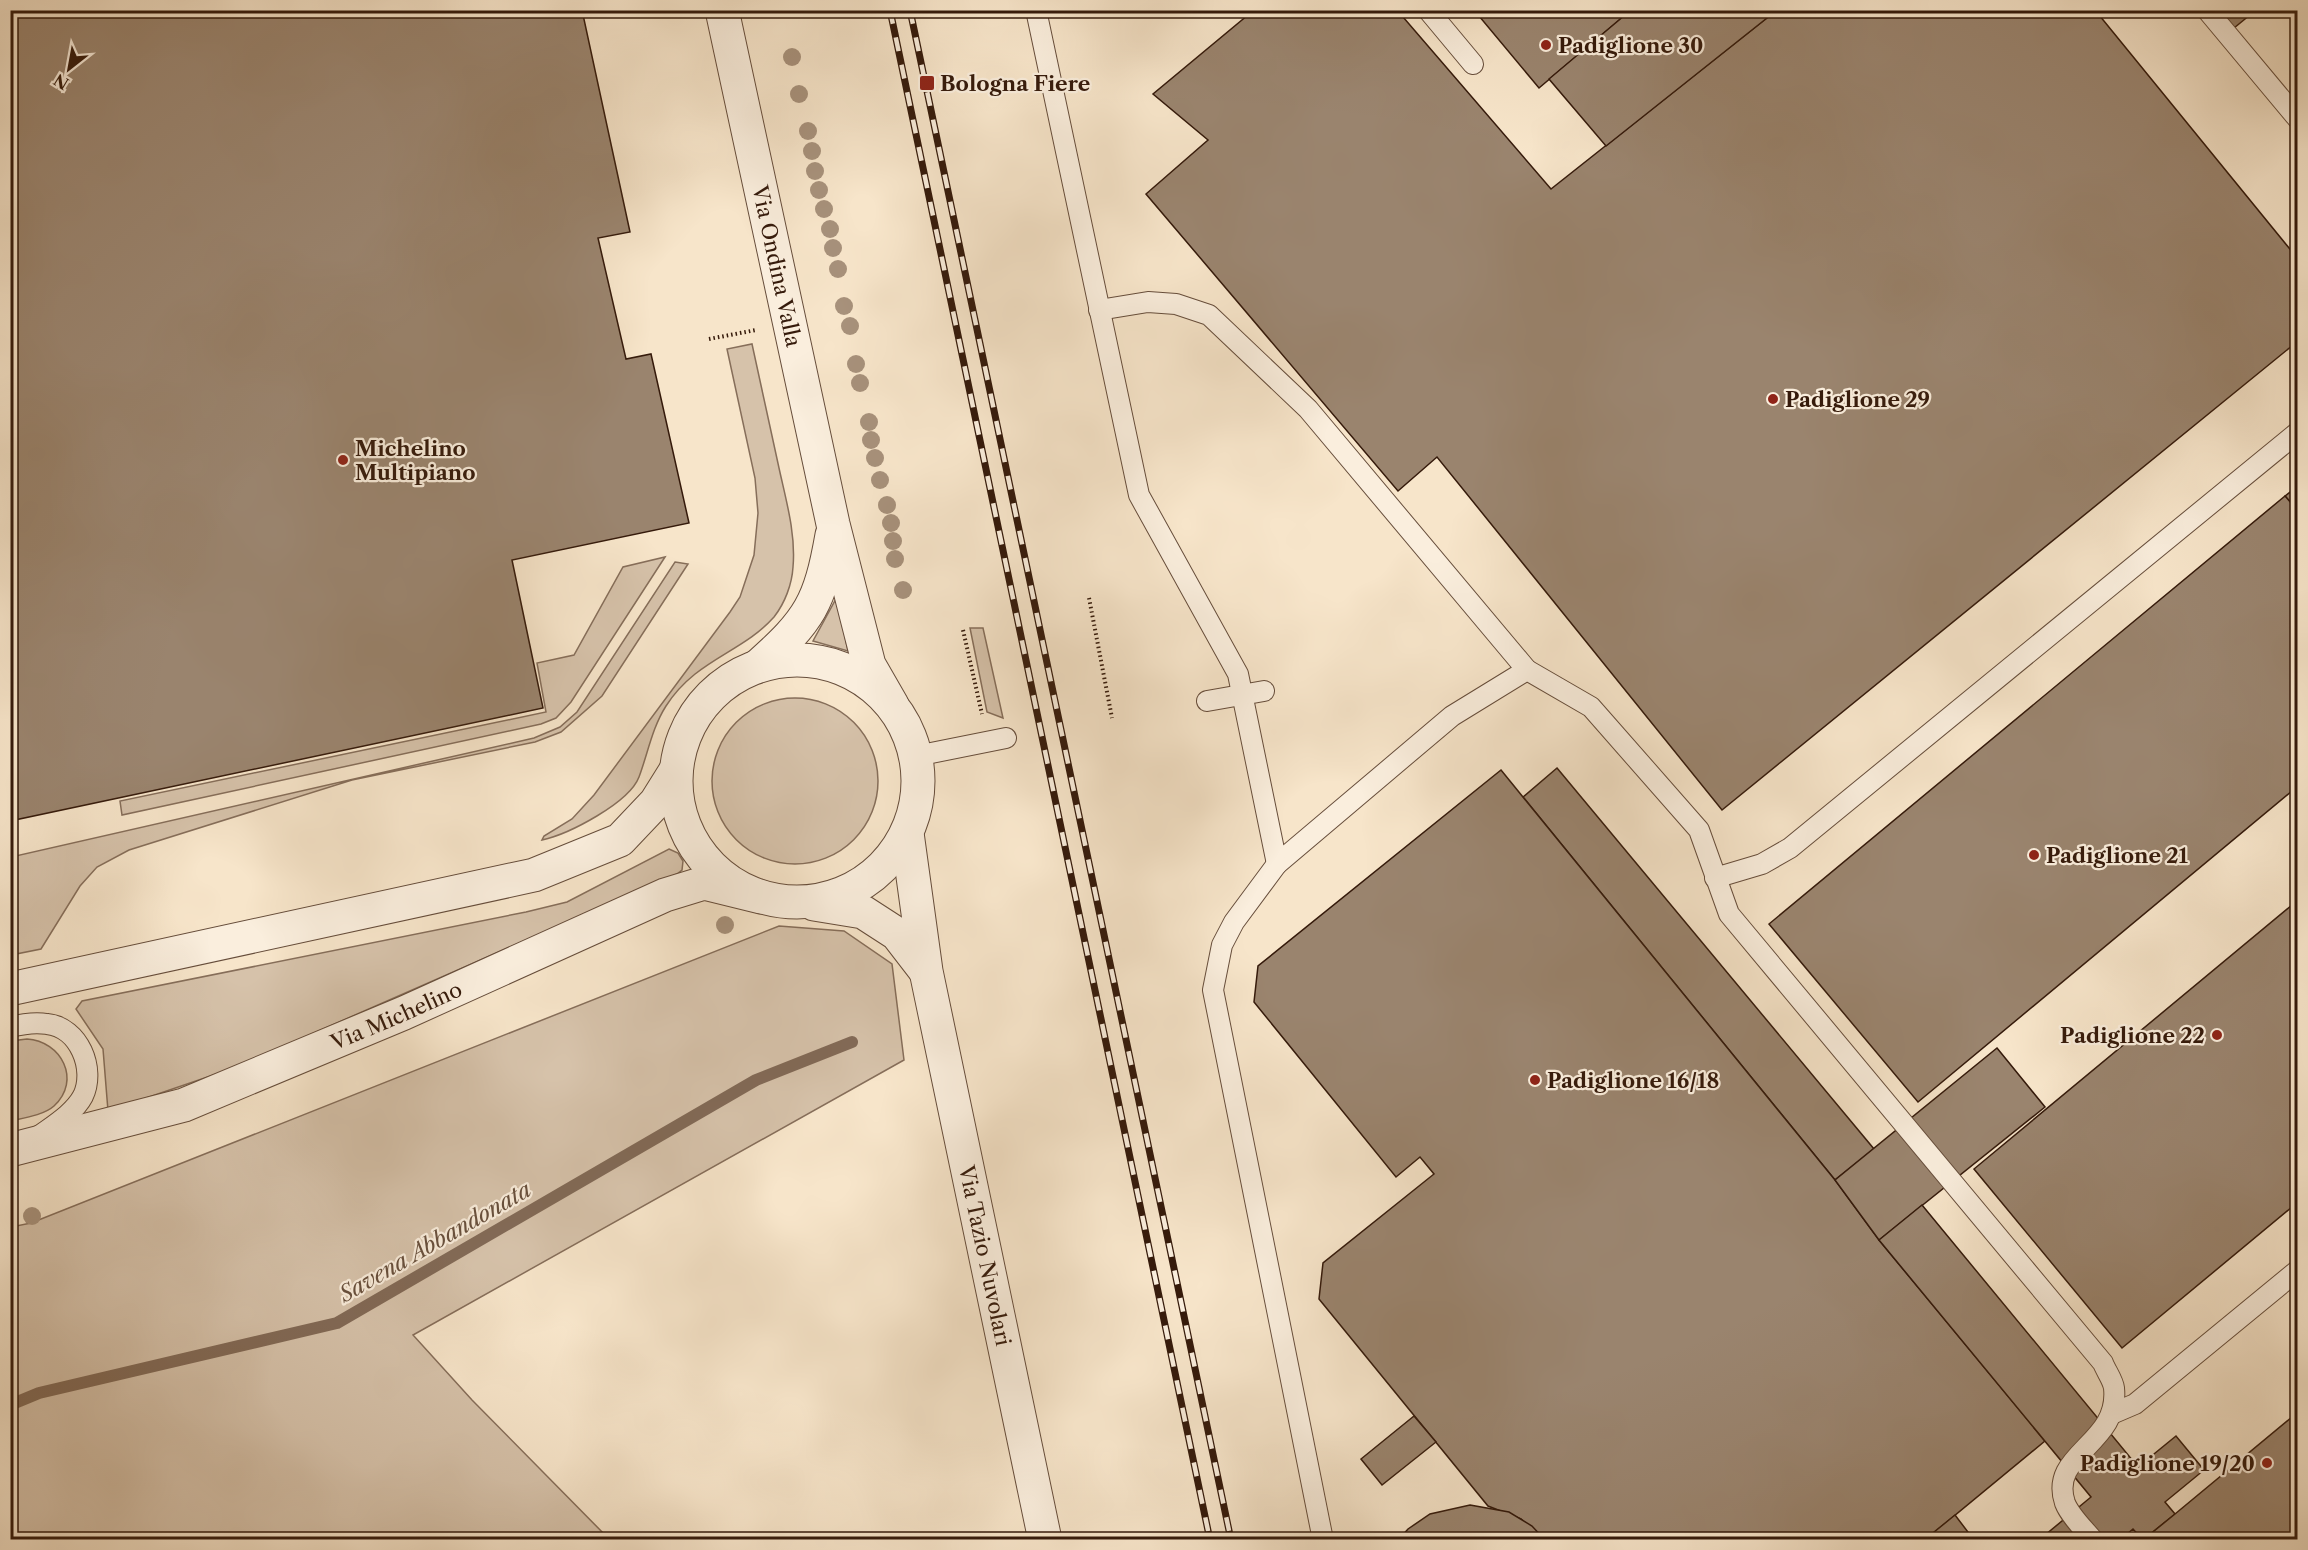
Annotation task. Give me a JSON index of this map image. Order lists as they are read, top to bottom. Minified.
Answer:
{"streets":{"street":["Via Ondina Valla","Via Michelino","Via Tazio Nuvolari"]},"crossings":[["Via Ondina Valla","Via Tazio Nuvolari"]],"water":["Savena Abbandonata"],"places":{"other":["Padiglione 30","Padiglione 29","Michelino Multipiano","Padiglione 21","Padiglione 22","Padiglione 16/18","Padiglione 19/20"],"transit":["Bologna Fiere"]},"north":"bottom left"}
